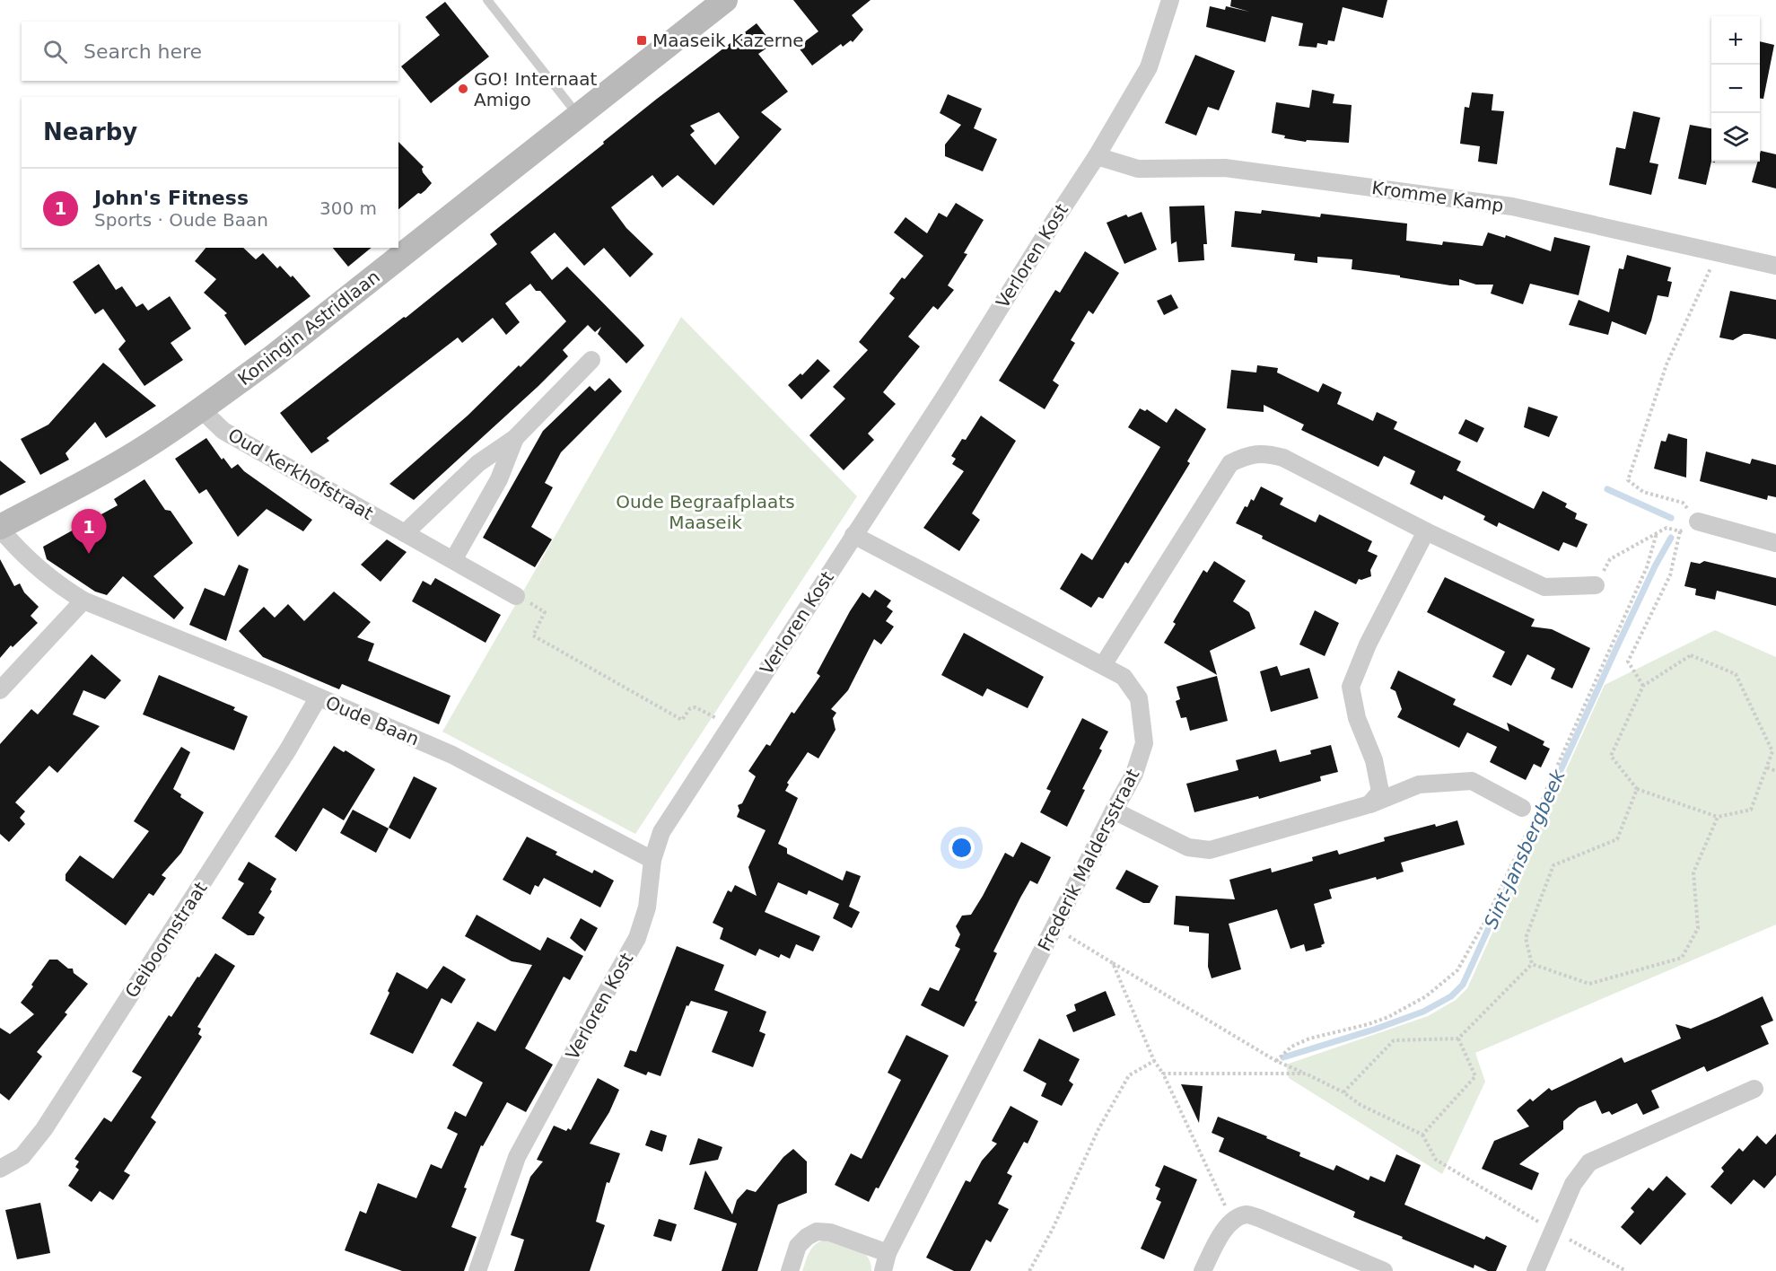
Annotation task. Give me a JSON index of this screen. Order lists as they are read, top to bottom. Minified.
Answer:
{"streets":{"main road":["Koningin Astridlaan"],"street":["Kromme Kamp","Verloren Kost","Oud Kerkhofstraat","Oude Baan","Frederik Maldersstraat","Geiboomstraat"]},"crossings":[["Kromme Kamp","Verloren Kost"],["Verloren Kost","Oude Baan"],["Verloren Kost","Frederik Maldersstraat"],["Koningin Astridlaan","Oud Kerkhofstraat"],["Koningin Astridlaan","Oude Baan"],["Oude Baan","Geiboomstraat"]],"water":["Sint-Jansbergbeek"],"parks":["Oude Begraafplaats Maaseik"],"places":{"transit":["Maaseik Kazerne"],"other":["GO! Internaat Amigo"]},"page":{"map_buttons":["+","−"],"search":"Search here","heading":"Nearby","list":[{"mark":"1","name":"John's Fitness","note":"Sports · Oude Baan","value":"300 m"}],"pins":"1"}}
